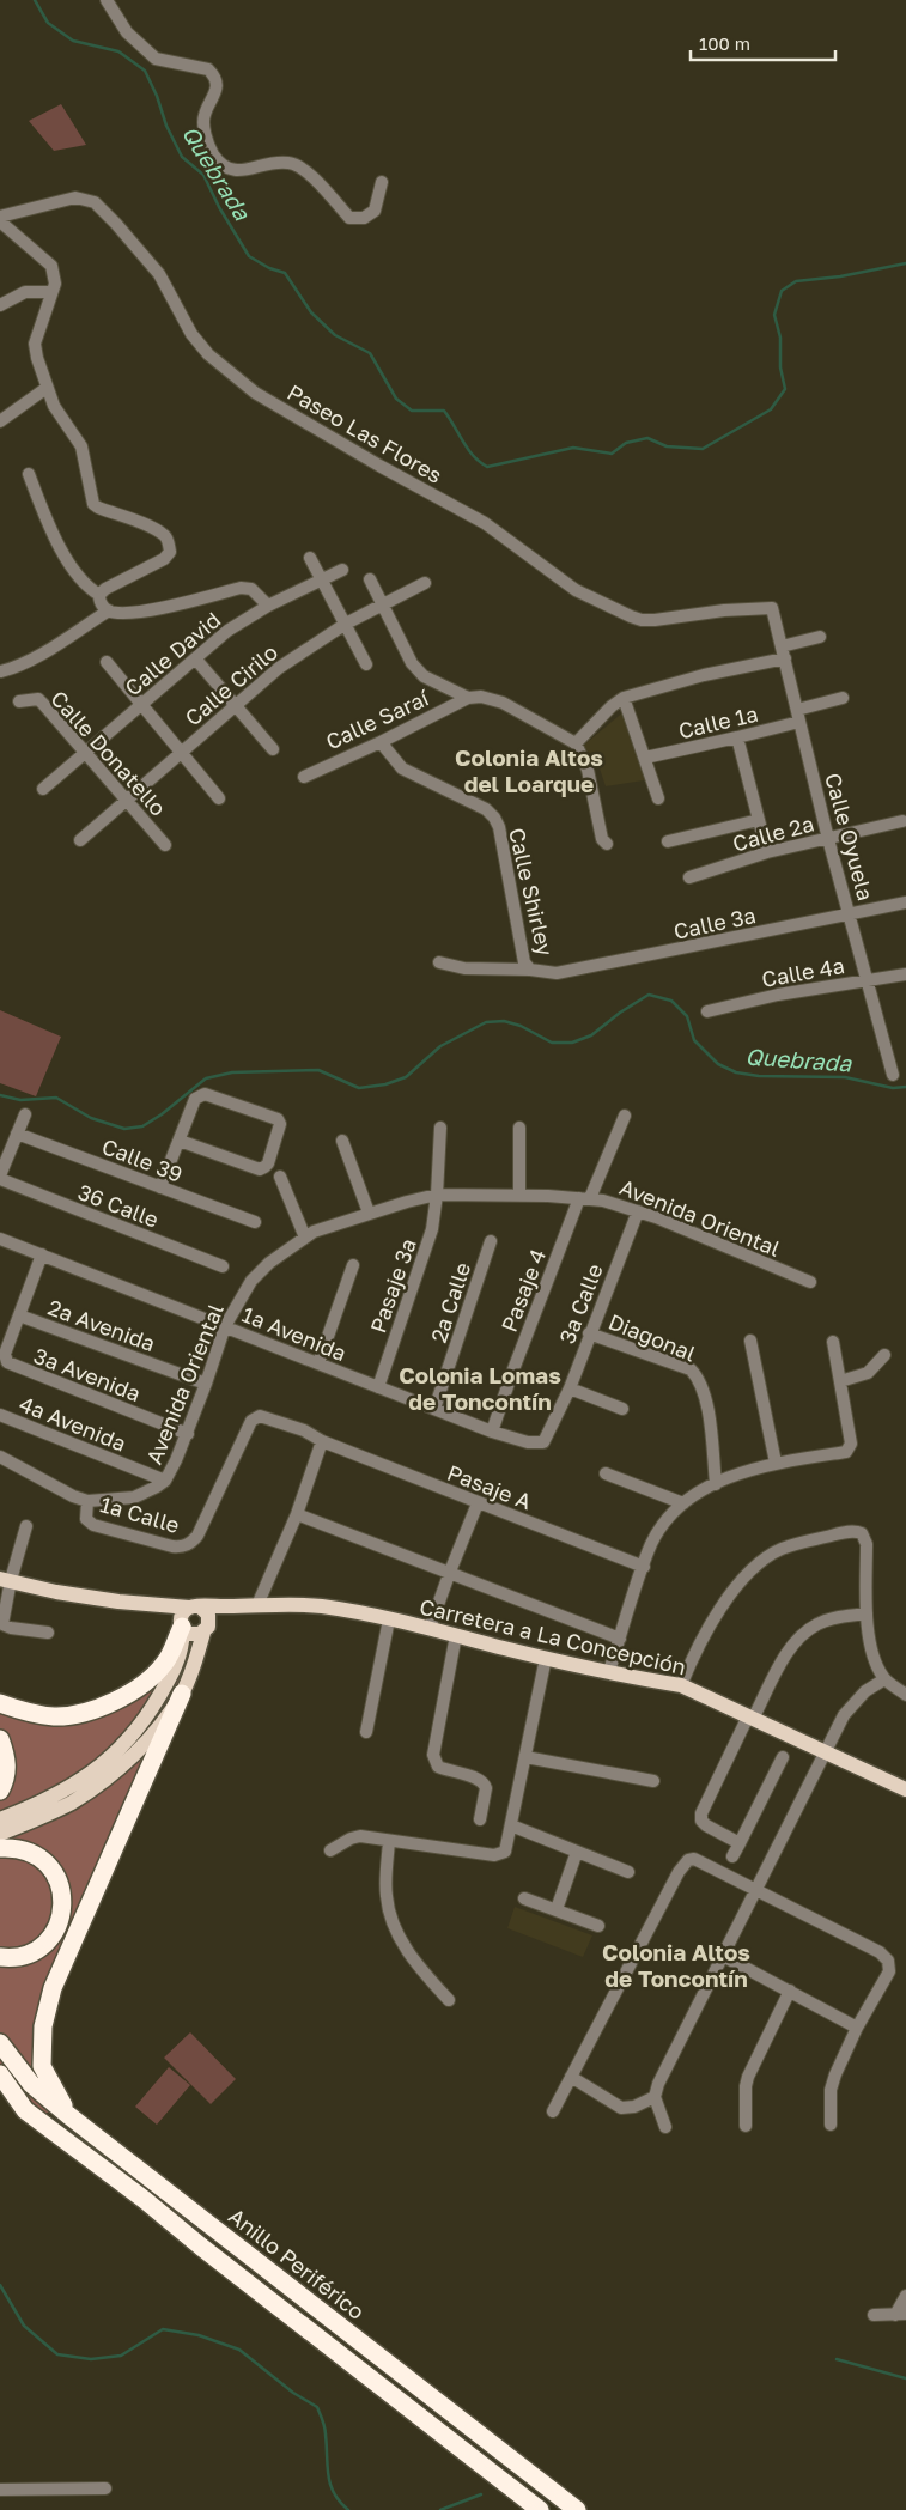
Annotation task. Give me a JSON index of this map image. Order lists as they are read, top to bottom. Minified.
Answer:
{"streets":{"highway":["Anillo Periférico"],"main road":["Carretera a La Concepción"],"street":["Paseo Las Flores","Calle David","Calle Cirilo","Calle Saraí","Calle 1a","Calle Donatello","Calle 2a","Calle Oyuela","Calle Shirley","Calle 3a","Calle 4a","Calle 39","36 Calle","Avenida Oriental","Pasaje 3a","Pasaje 4","2a Calle","3a Calle","2a Avenida","1a Avenida","Diagonal","3a Avenida","4a Avenida","Pasaje A","1a Calle"]},"crossings":[["Paseo Las Flores","Calle Oyuela"],["Calle David","Calle Donatello"],["Calle Cirilo","Calle Donatello"],["Calle Saraí","Calle Shirley"],["Calle 1a","Calle Oyuela"],["Calle 2a","Calle Oyuela"],["Calle Oyuela","Calle 3a"],["Calle Oyuela","Calle 4a"],["Calle Shirley","Calle 3a"],["Avenida Oriental","Pasaje 3a"],["Avenida Oriental","Pasaje 4"],["Avenida Oriental","3a Calle"],["Avenida Oriental","2a Avenida"],["Avenida Oriental","1a Avenida"],["Avenida Oriental","3a Avenida"],["Avenida Oriental","4a Avenida"],["Avenida Oriental","1a Calle"],["Pasaje 3a","1a Avenida"],["Pasaje 4","1a Avenida"],["2a Calle","1a Avenida"],["3a Calle","1a Avenida"],["3a Calle","Diagonal"],["2a Avenida","3a Avenida"],["Pasaje A","1a Calle"]],"districts":["Colonia Altos del Loarque","Colonia Lomas de Toncontín","Colonia Altos de Toncontín"],"water":["Quebrada"],"scale_bar":"100 m"}
